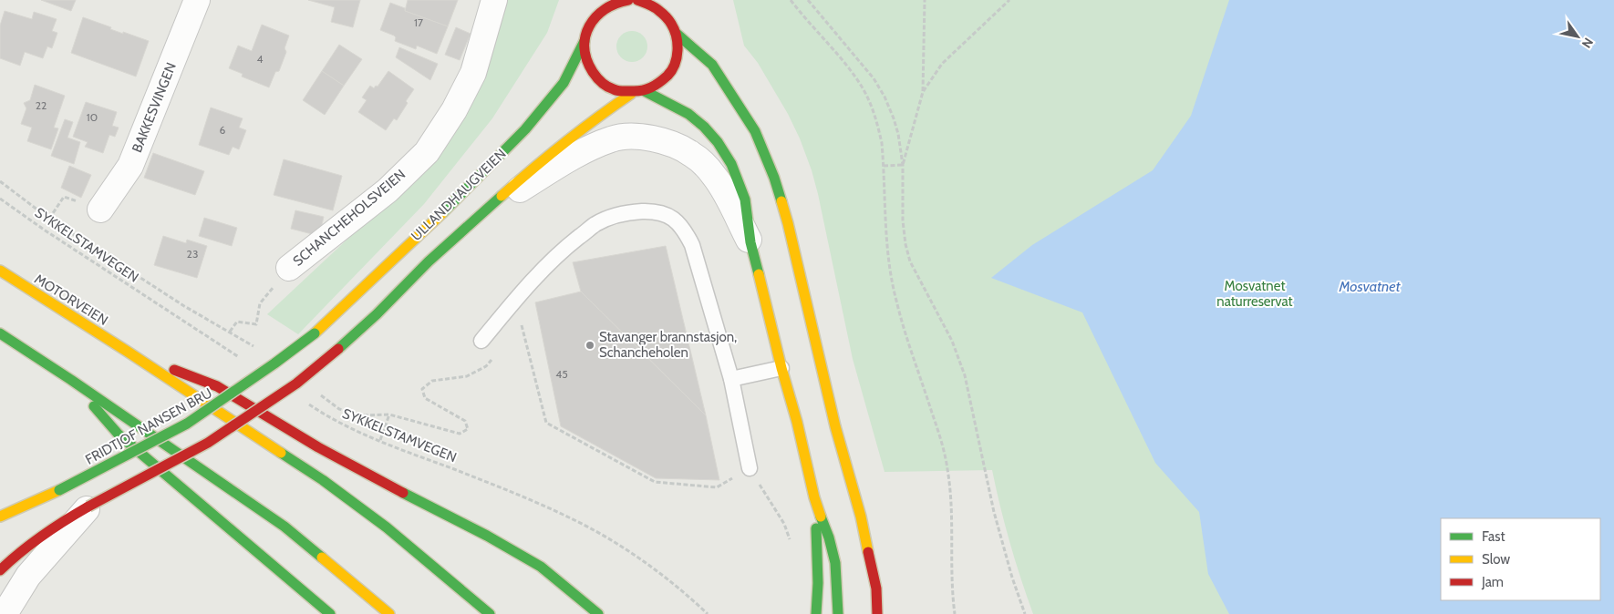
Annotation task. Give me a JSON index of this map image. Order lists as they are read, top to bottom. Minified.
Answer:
{"streets":{"main road":["ULLANDHAUGVEIEN","MOTORVEIEN","FRIDTJOF NANSEN BRU"],"street":["BAKKESVINGEN","SCHANCHEHOLSVEIEN"],"path":["SYKKELSTAMVEGEN"]},"crossings":[["ULLANDHAUGVEIEN","FRIDTJOF NANSEN BRU"]],"water":["Mosvatnet"],"parks":["Mosvatnet naturreservat"],"places":["Stavanger brannstasjon, Schancheholen"],"house_numbers":["17","4","22","10","6","23","45"],"legend":["Fast","Slow","Jam"],"north":"bottom right"}
